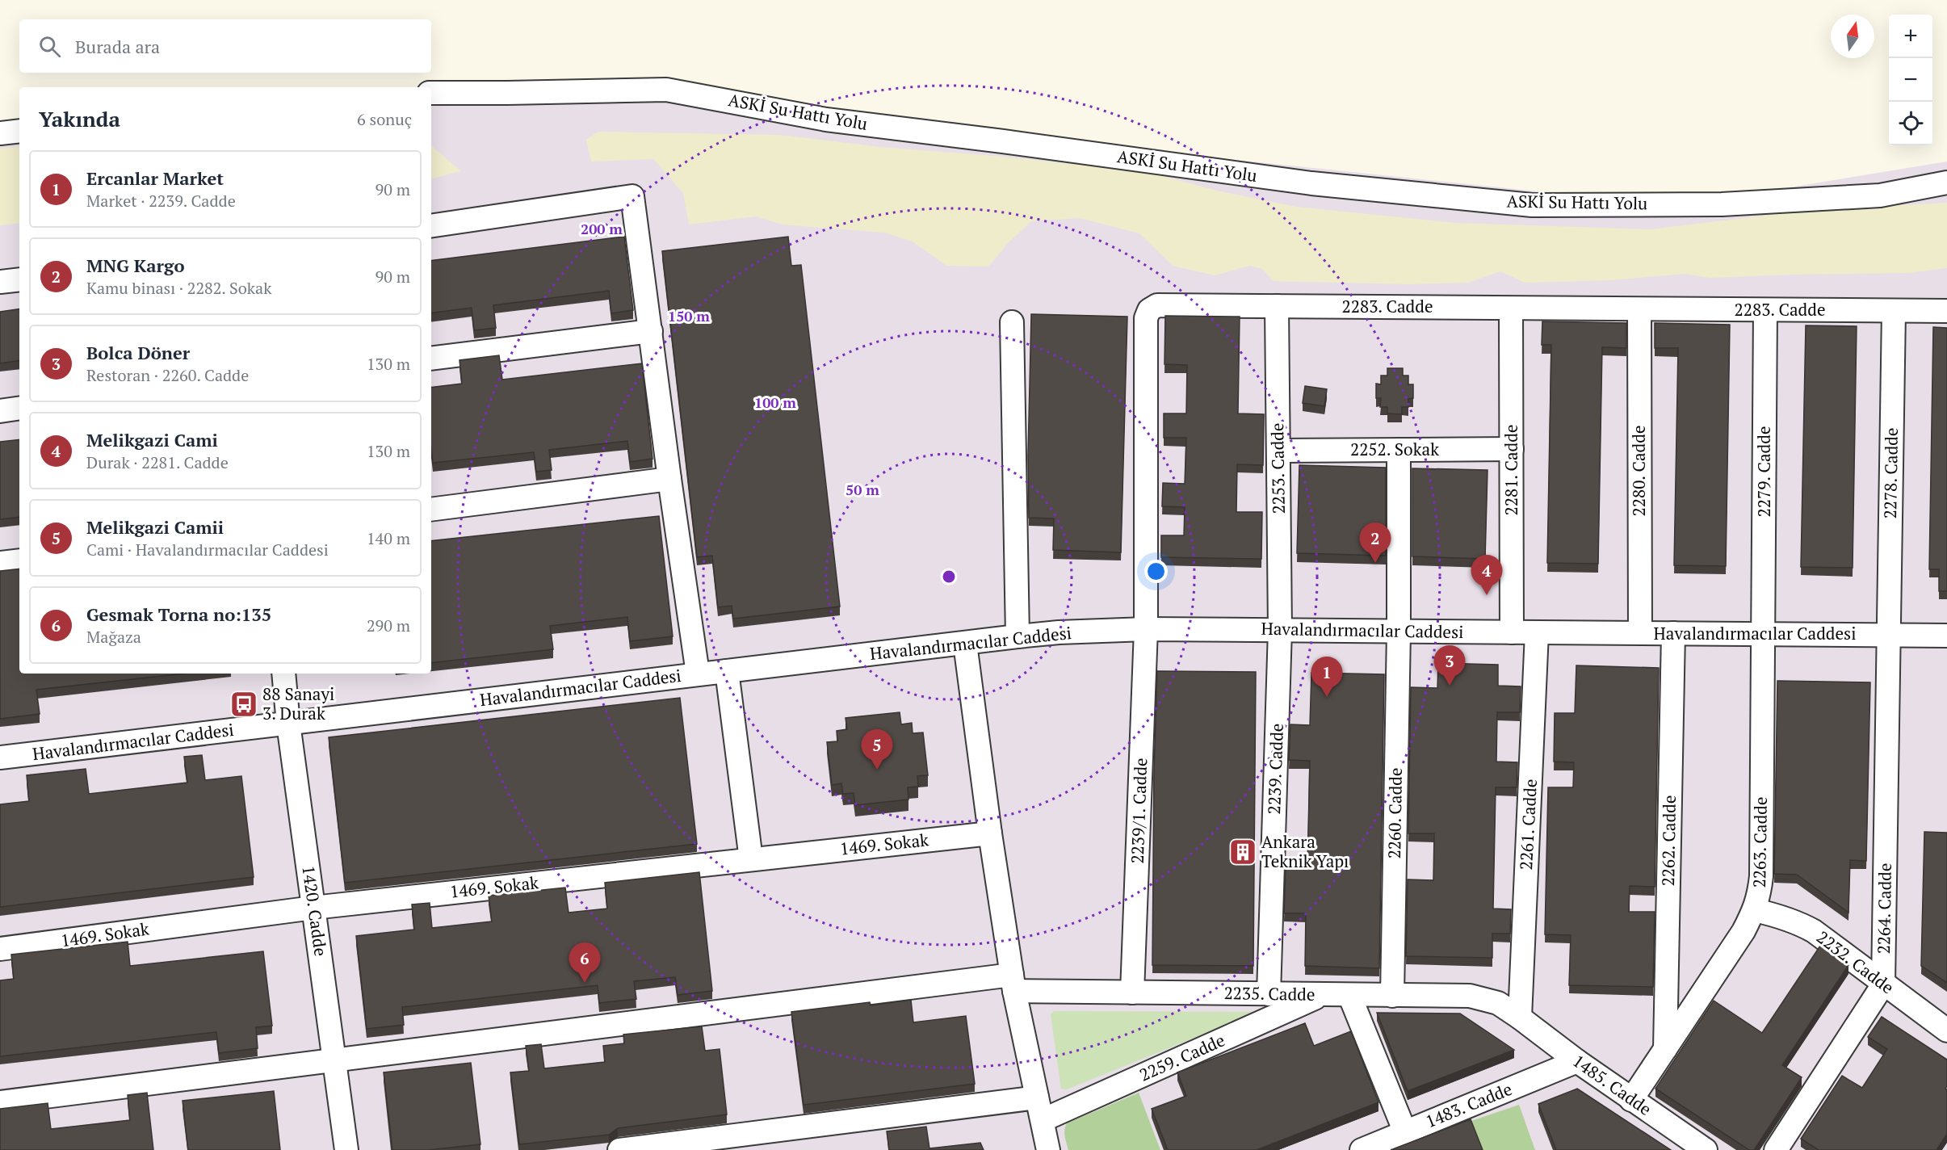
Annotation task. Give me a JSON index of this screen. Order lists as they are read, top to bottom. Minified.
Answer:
{"streets":{"street":["ASKİ Su Hattı Yolu","2283. Cadde","2252. Sokak","2253. Cadde","2281. Cadde","2280. Cadde","2279. Cadde","2278. Cadde","Havalandırmacılar Caddesi","2239. Cadde","2239/1. Cadde","2260. Cadde","2261. Cadde","2262. Cadde","2263. Cadde","1469. Sokak","2264. Cadde","1420. Cadde","2232. Cadde","2235. Cadde","2259. Cadde","1485. Cadde","1483. Cadde"]},"crossings":[["2283. Cadde","2253. Cadde"],["2283. Cadde","2281. Cadde"],["2283. Cadde","2280. Cadde"],["2283. Cadde","2279. Cadde"],["2283. Cadde","2278. Cadde"],["2283. Cadde","Havalandırmacılar Caddesi"],["2283. Cadde","2239/1. Cadde"],["2252. Sokak","2253. Cadde"],["2252. Sokak","2281. Cadde"],["2252. Sokak","2260. Cadde"],["2253. Cadde","Havalandırmacılar Caddesi"],["2253. Cadde","2239. Cadde"],["2281. Cadde","Havalandırmacılar Caddesi"],["2280. Cadde","Havalandırmacılar Caddesi"],["2279. Cadde","Havalandırmacılar Caddesi"],["2279. Cadde","2263. Cadde"],["2278. Cadde","Havalandırmacılar Caddesi"],["2278. Cadde","2264. Cadde"],["Havalandırmacılar Caddesi","2239. Cadde"],["Havalandırmacılar Caddesi","2239/1. Cadde"],["Havalandırmacılar Caddesi","2260. Cadde"],["Havalandırmacılar Caddesi","2261. Cadde"],["Havalandırmacılar Caddesi","2262. Cadde"],["Havalandırmacılar Caddesi","2263. Cadde"],["Havalandırmacılar Caddesi","2264. Cadde"],["Havalandırmacılar Caddesi","1420. Cadde"],["2239. Cadde","2235. Cadde"],["2239/1. Cadde","2235. Cadde"],["2260. Cadde","2235. Cadde"],["2261. Cadde","2235. Cadde"],["2261. Cadde","1485. Cadde"],["2262. Cadde","2263. Cadde"],["2263. Cadde","2232. Cadde"],["2263. Cadde","1485. Cadde"],["1469. Sokak","1420. Cadde"],["2264. Cadde","2232. Cadde"],["1420. Cadde","2235. Cadde"],["2235. Cadde","2259. Cadde"],["2235. Cadde","1485. Cadde"],["1485. Cadde","1483. Cadde"]],"places":{"bus stop":["88 Sanayi 3. Durak"],"building":["Ankara Teknik Yapı"]},"north":"top","page":{"map_buttons":["+","−"],"search":"Burada ara","heading":["Yakında","6 sonuç"],"list":[{"mark":"1","name":"Ercanlar Market","note":"Market · 2239. Cadde","value":"90 m"},{"mark":"2","name":"MNG Kargo","note":"Kamu binası · 2282. Sokak","value":"90 m"},{"mark":"3","name":"Bolca Döner","note":"Restoran · 2260. Cadde","value":"130 m"},{"mark":"4","name":"Melikgazi Cami","note":"Durak · 2281. Cadde","value":"130 m"},{"mark":"5","name":"Melikgazi Camii","note":"Cami · Havalandırmacılar Caddesi","value":"140 m"},{"mark":"6","name":"Gesmak Torna no:135","note":"Mağaza","value":"290 m"}],"pins":["2","4","3","1","5","6"]},"rings":["200 m","150 m","100 m","50 m"]}
